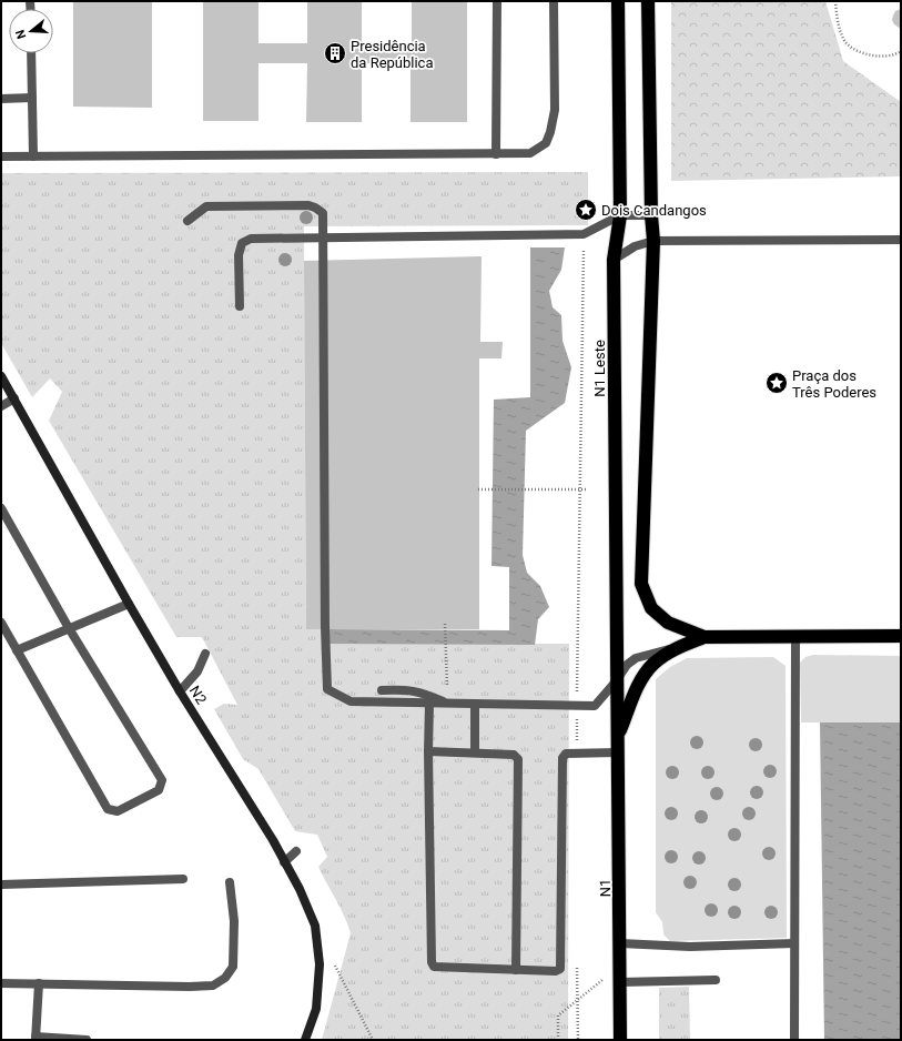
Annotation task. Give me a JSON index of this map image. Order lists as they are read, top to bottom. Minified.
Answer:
{"streets":{"highway":["N1 Leste","N1"],"main road":["N2"]},"crossings":[["N1 Leste","N1"]],"places":{"building":["Presidência da República"],"place":["Dois Candangos","Praça dos Três Poderes"]},"north":"left"}
